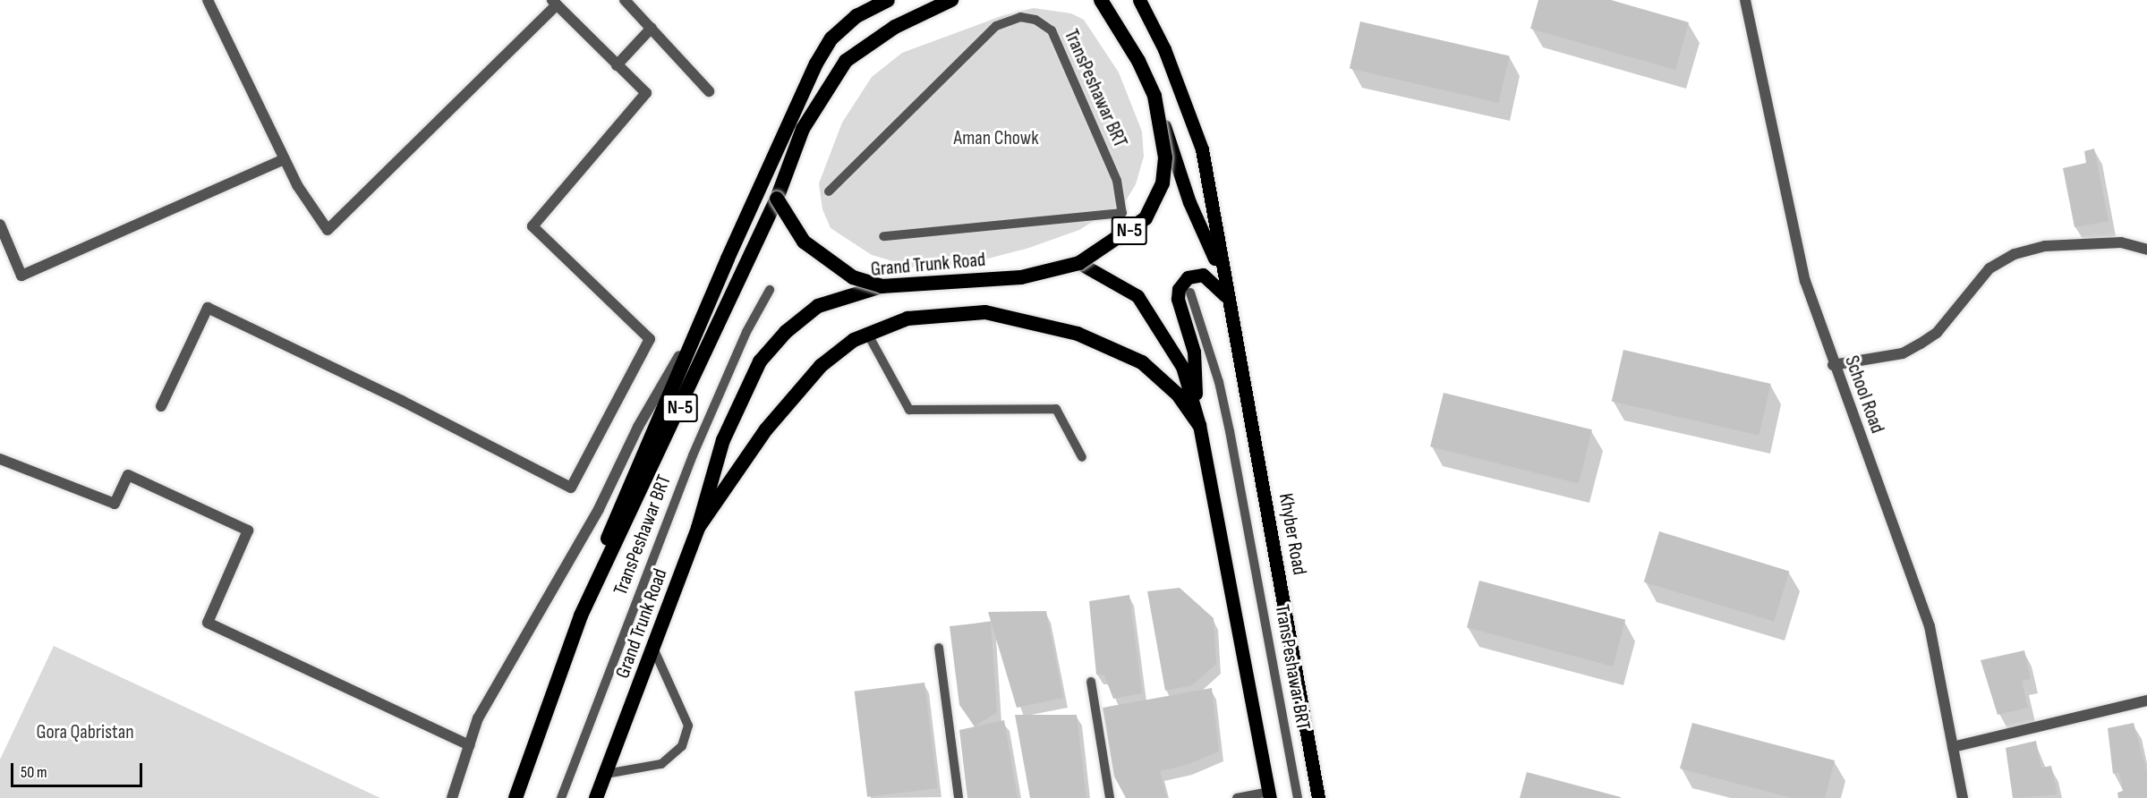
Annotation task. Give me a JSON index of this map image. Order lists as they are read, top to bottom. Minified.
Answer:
{"streets":{"highway":["N-5","Grand Trunk Road"],"main road":["Khyber Road"],"street":["School Road"],"lane":["TransPeshawar BRT"]},"parks":["Aman Chowk","Gora Qabristan"],"scale_bar":"50 m"}
